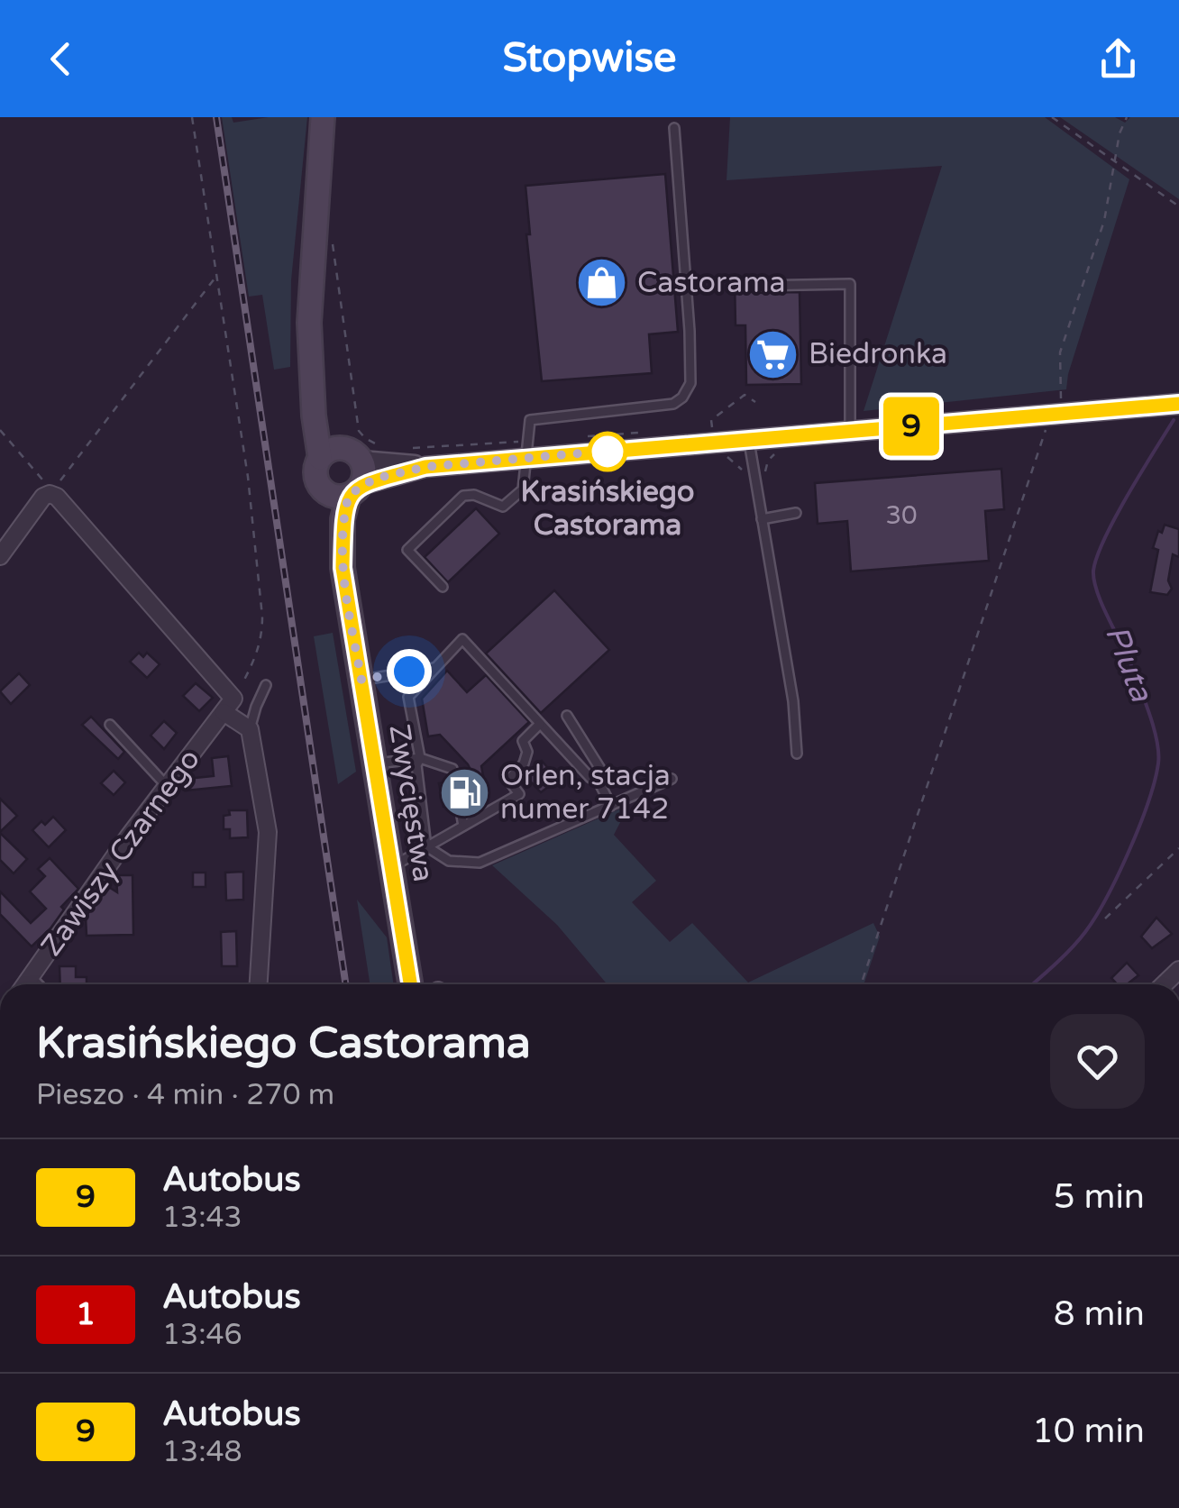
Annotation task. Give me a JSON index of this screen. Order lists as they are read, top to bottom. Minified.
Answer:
{"streets":{"main road":["Zwycięstwa"],"street":["Zawiszy Czarnego"]},"water":["Pluta"],"places":{"shop":["Castorama"],"supermarket":["Biedronka"],"other":["Krasińskiego Castorama"],"fuel station":["Orlen, stacja numer 7142"]},"lines":["bus line 9"],"house_numbers":["30"],"page":{"header":"Stopwise","on_map":"9","heading":["Krasińskiego Castorama","Pieszo · 4 min · 270 m"],"list":[{"mark":"9","name":"Autobus","note":"13:43","value":"5 min"},{"mark":"1","name":"Autobus","note":"13:46","value":"8 min"},{"mark":"9","name":"Autobus","note":"13:48","value":"10 min"}]}}
